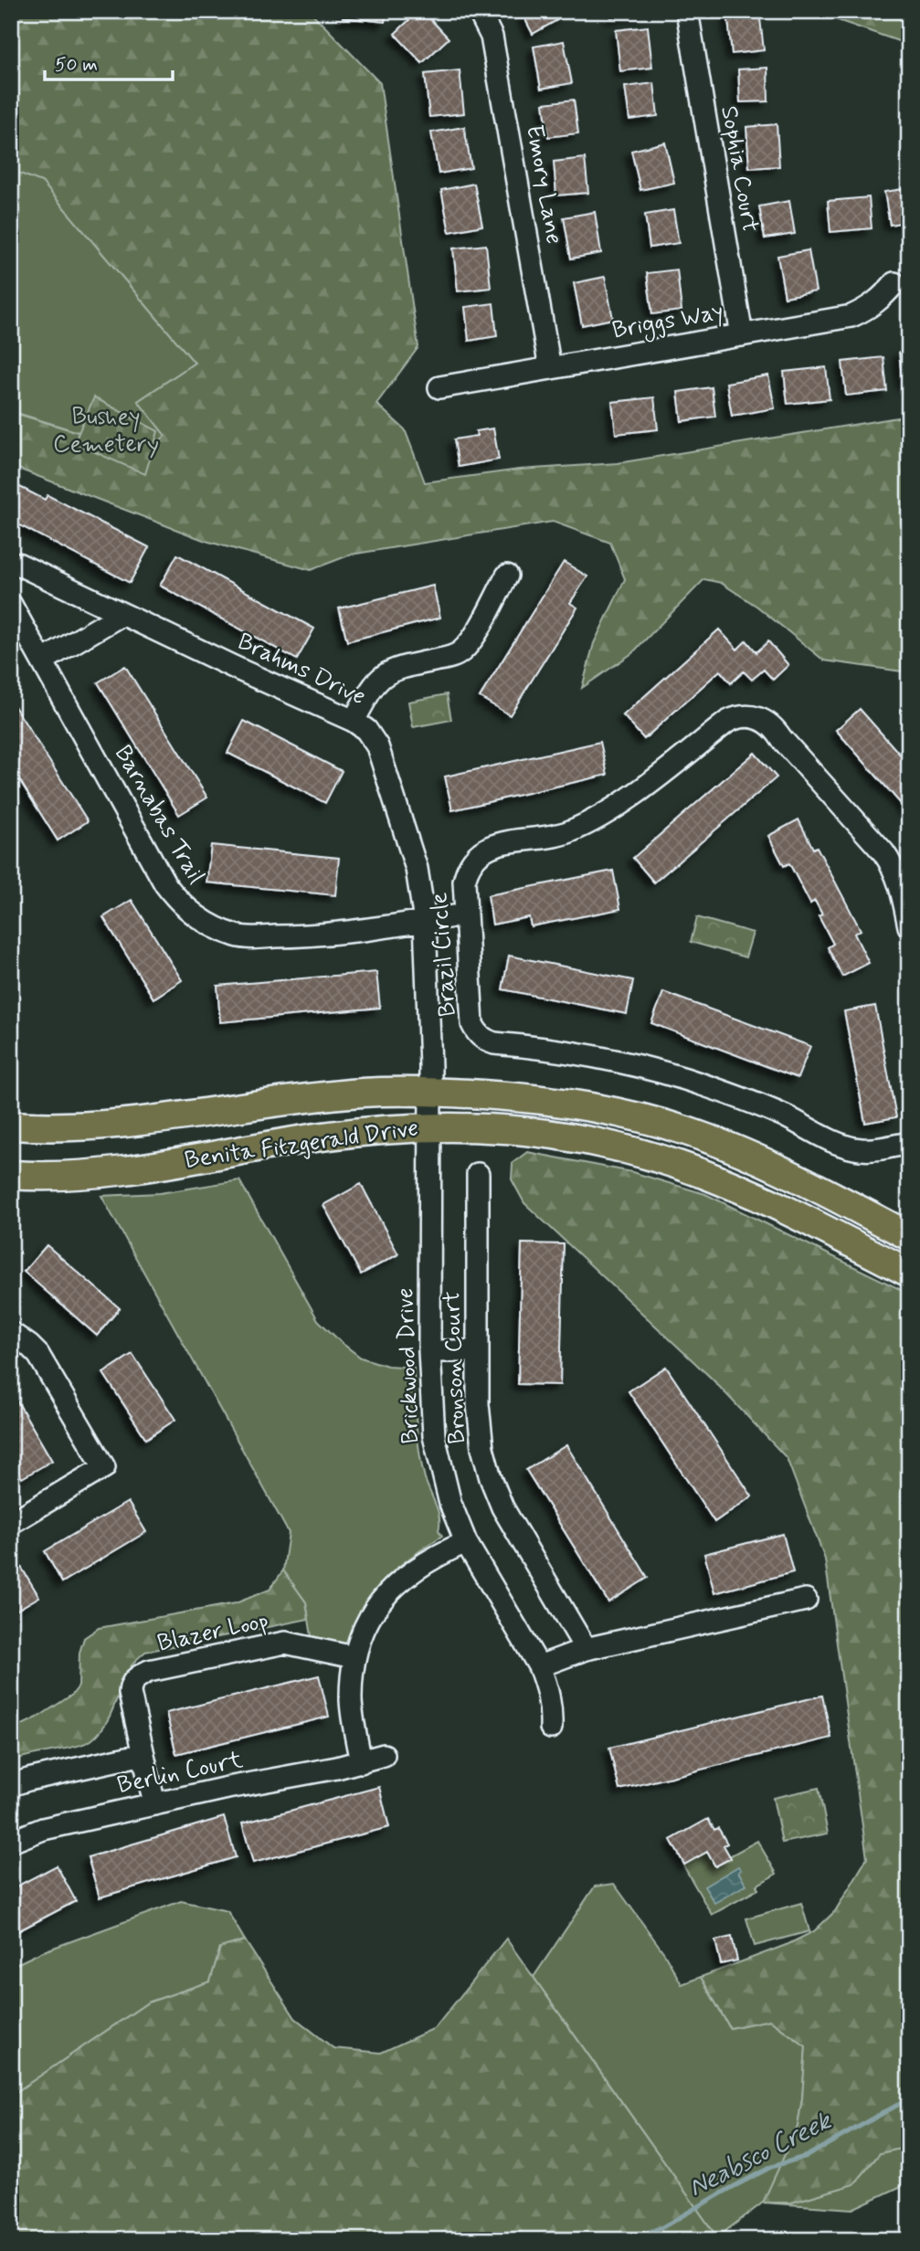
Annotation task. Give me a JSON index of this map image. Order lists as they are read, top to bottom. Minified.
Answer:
{"streets":{"main road":["Benita Fitzgerald Drive"],"street":["Sophia Court","Emory Lane","Briggs Way","Brahms Drive","Barnabas Trail","Brazil Circle","Brickwood Drive","Bronson Court","Blazer Loop","Berlin Court"]},"crossings":[["Sophia Court","Briggs Way"],["Emory Lane","Briggs Way"],["Brahms Drive","Barnabas Trail"],["Brahms Drive","Benita Fitzgerald Drive"],["Brahms Drive","Brickwood Drive"],["Barnabas Trail","Brazil Circle"],["Benita Fitzgerald Drive","Brickwood Drive"],["Blazer Loop","Berlin Court"]],"water":["Neabsco Creek"],"parks":["Bushey Cemetery"],"scale_bar":"50 m"}
